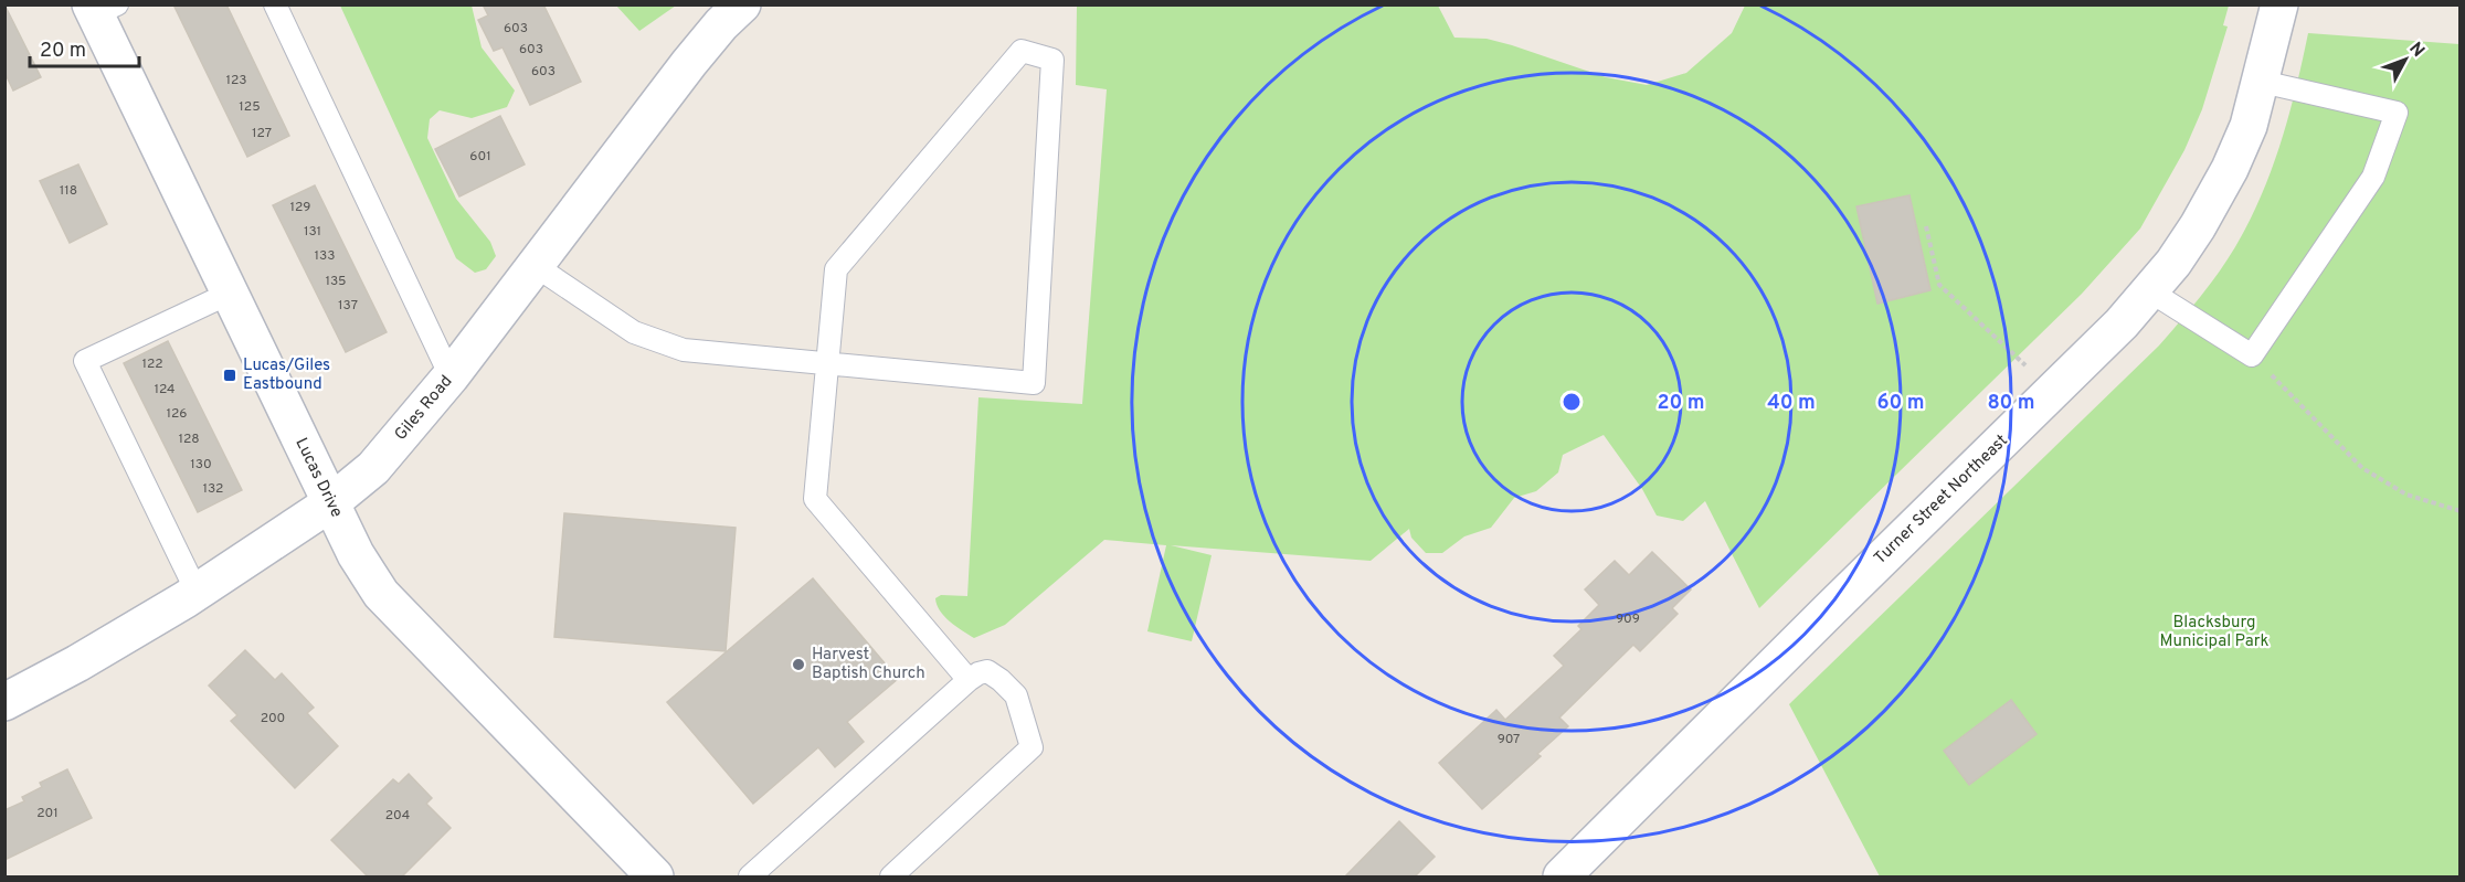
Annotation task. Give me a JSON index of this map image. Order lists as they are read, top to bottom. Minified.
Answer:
{"streets":{"street":["Giles Road","Lucas Drive","Turner Street Northeast"]},"crossings":[["Giles Road","Lucas Drive"]],"parks":["Blacksburg Municipal Park"],"places":{"transit":["Lucas/Giles Eastbound"],"other":["Harvest Baptish Church"]},"house_numbers":["603","603","603","123","125","127","601","118","129","131","133","135","137","122","124","126","128","130","132","909","200","907","201","204"],"scale_bar":"20 m","north":"top right","rings":["20 m","40 m","60 m","80 m"]}
